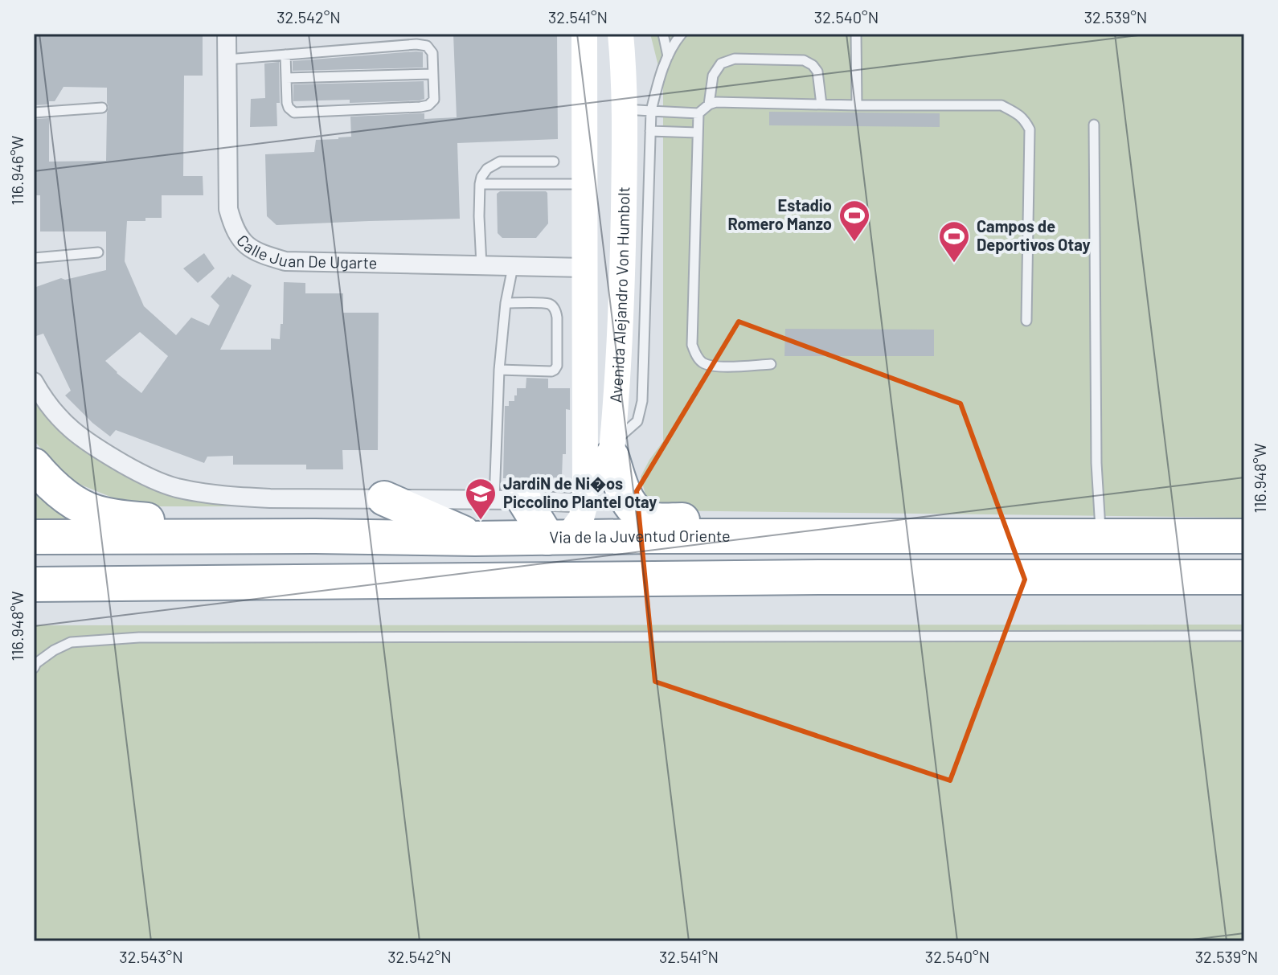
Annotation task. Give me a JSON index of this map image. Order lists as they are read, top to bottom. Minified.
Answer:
{"streets":{"highway":["Via de la Juventud Oriente"],"main road":["Avenida Alejandro Von Humbolt"],"street":["Calle Juan De Ugarte"]},"crossings":[["Calle Juan De Ugarte","Avenida Alejandro Von Humbolt"],["Avenida Alejandro Von Humbolt","Via de la Juventud Oriente"]],"places":{"sports":["Estadio Romero Manzo","Campos de Deportivos Otay"],"school or university":["JardiN de Ni�os Piccolino Plantel Otay"]},"coordinates":["32.542°N","32.541°N","32.540°N","32.539°N","116.946°W","116.948°W","32.543°N"]}
